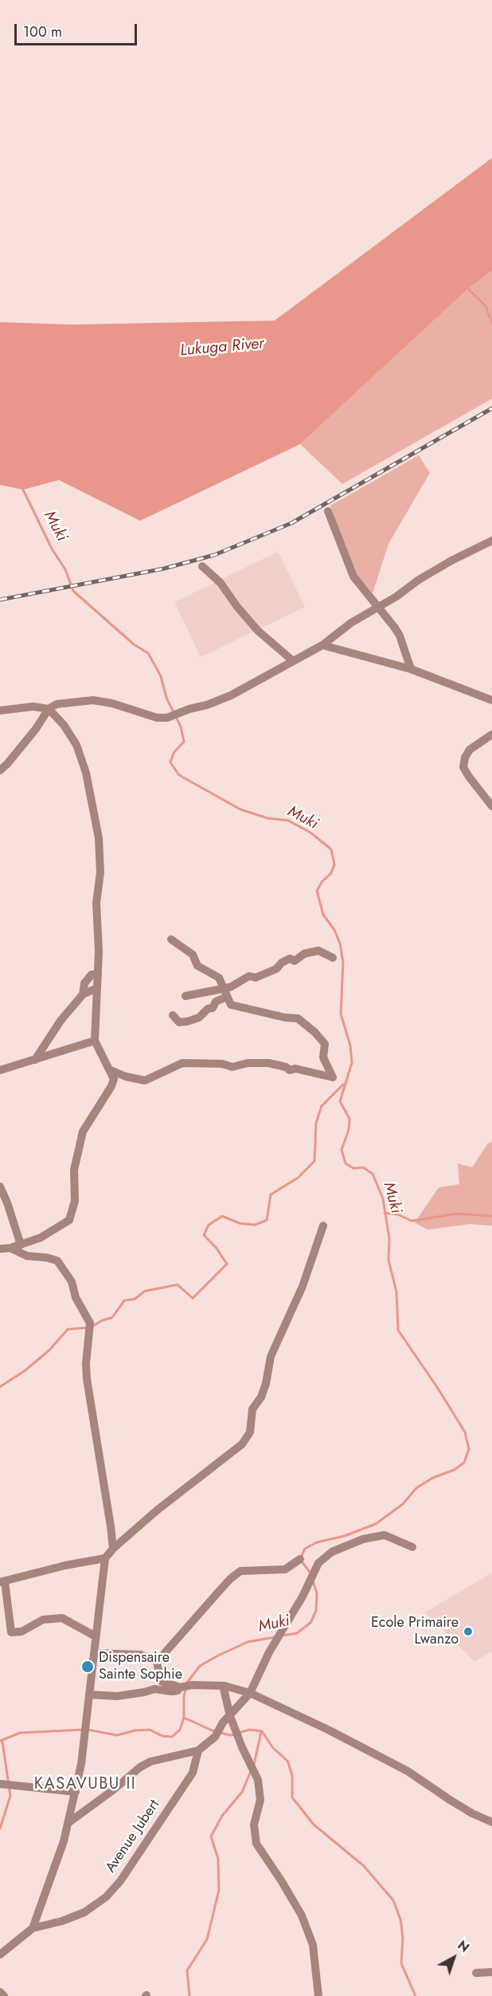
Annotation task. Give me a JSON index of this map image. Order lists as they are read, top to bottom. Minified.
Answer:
{"streets":{"street":["Avenue Jubert"]},"districts":["KASAVUBU II"],"water":["Lukuga River","Muki"],"places":["Ecole Primaire Lwanzo","Dispensaire Sainte Sophie"],"scale_bar":"100 m","north":"top right"}
